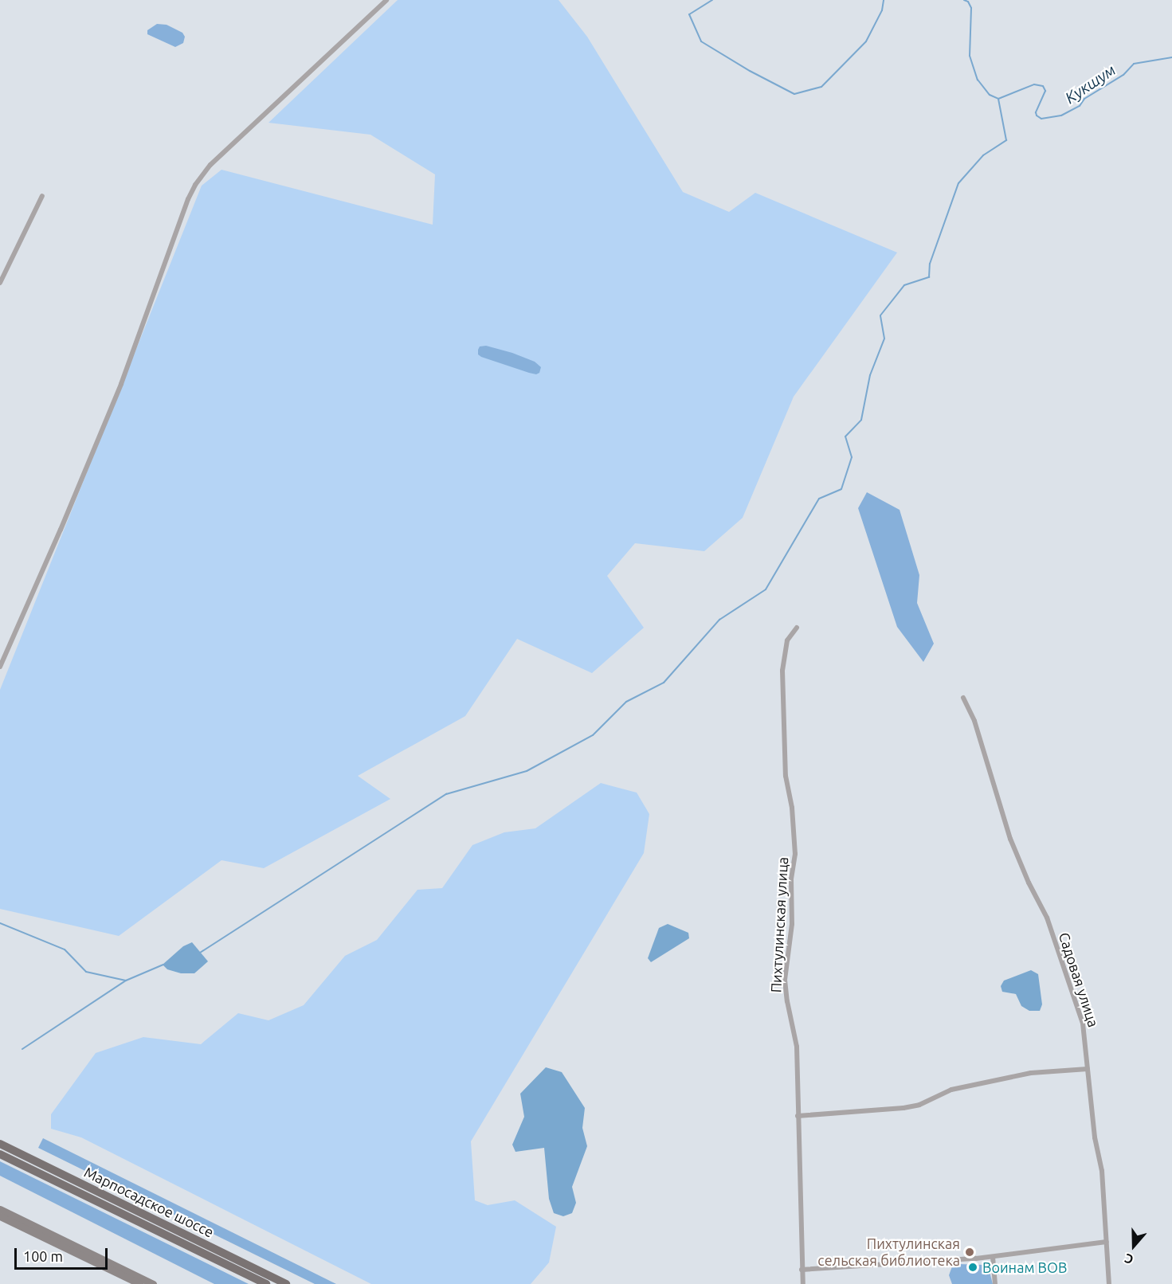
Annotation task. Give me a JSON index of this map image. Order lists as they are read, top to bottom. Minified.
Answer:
{"streets":{"main road":["Марпосадское шоссе"],"street":["Пихтулинская улица","Садовая улица"]},"water":["Кукшум"],"places":["Пихтулинская сельская библиотека","Воинам ВОВ"],"scale_bar":"100 m","north":"bottom"}
